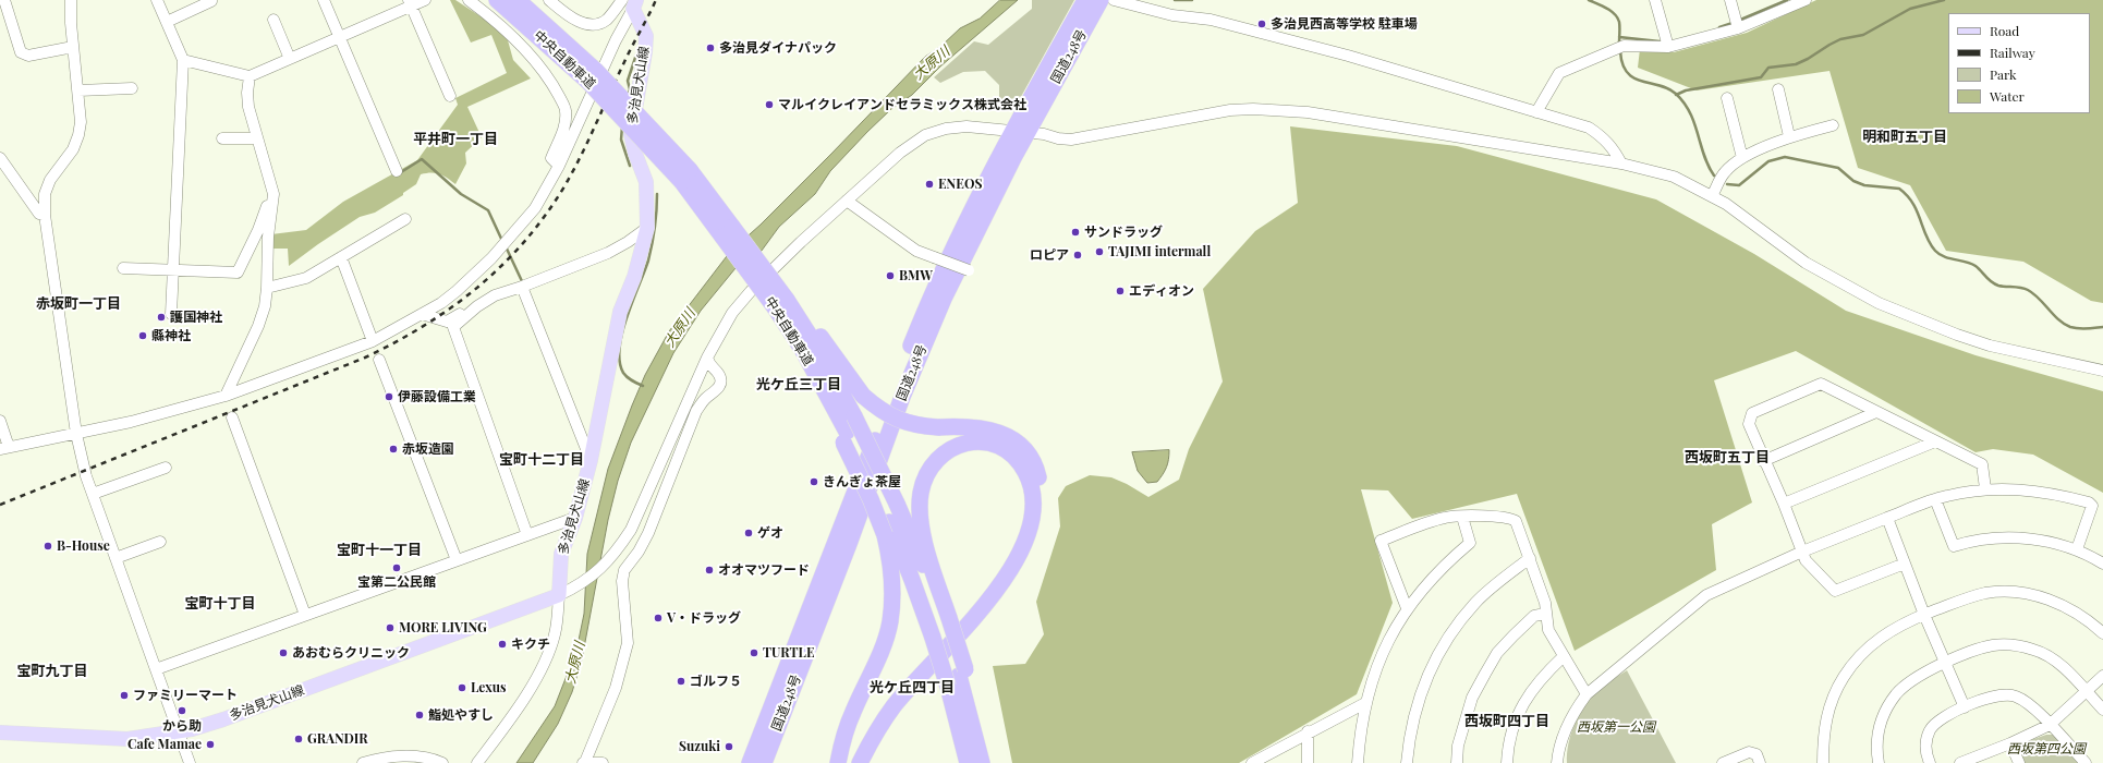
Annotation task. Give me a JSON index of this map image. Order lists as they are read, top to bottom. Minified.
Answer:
{"streets":{"highway":["国道248号","中央自動車道"],"main road":["多治見犬山線"]},"districts":["明和町五丁目","平井町一丁目","赤坂町一丁目","光ケ丘三丁目","西坂町五丁目","宝町十二丁目","宝町十一丁目","宝町十丁目","宝町九丁目","光ケ丘四丁目","西坂町四丁目"],"water":["大原川"],"parks":["西坂第一公園","西坂第四公園"],"places":["多治見西高等学校 駐車場","多治見ダイナパック","マルイクレイアンドセラミックス株式会社","ENEOS","サンドラッグ","TAJIMI intermall","ロピア","BMW","エディオン","護国神社","縣神社","伊藤設備工業","赤坂造園","きんぎょ茶屋","ゲオ","B-House","宝第二公民館","オオマツフード","V・ドラッグ","MORE LIVING","キクチ","あおむらクリニック","TURTLE","ゴルフ５","Lexus","ファミリーマート","から助","鮨処やすし","GRANDIR","Cafe Mamae","Suzuki"],"legend":["Road","Railway","Park","Water"]}
